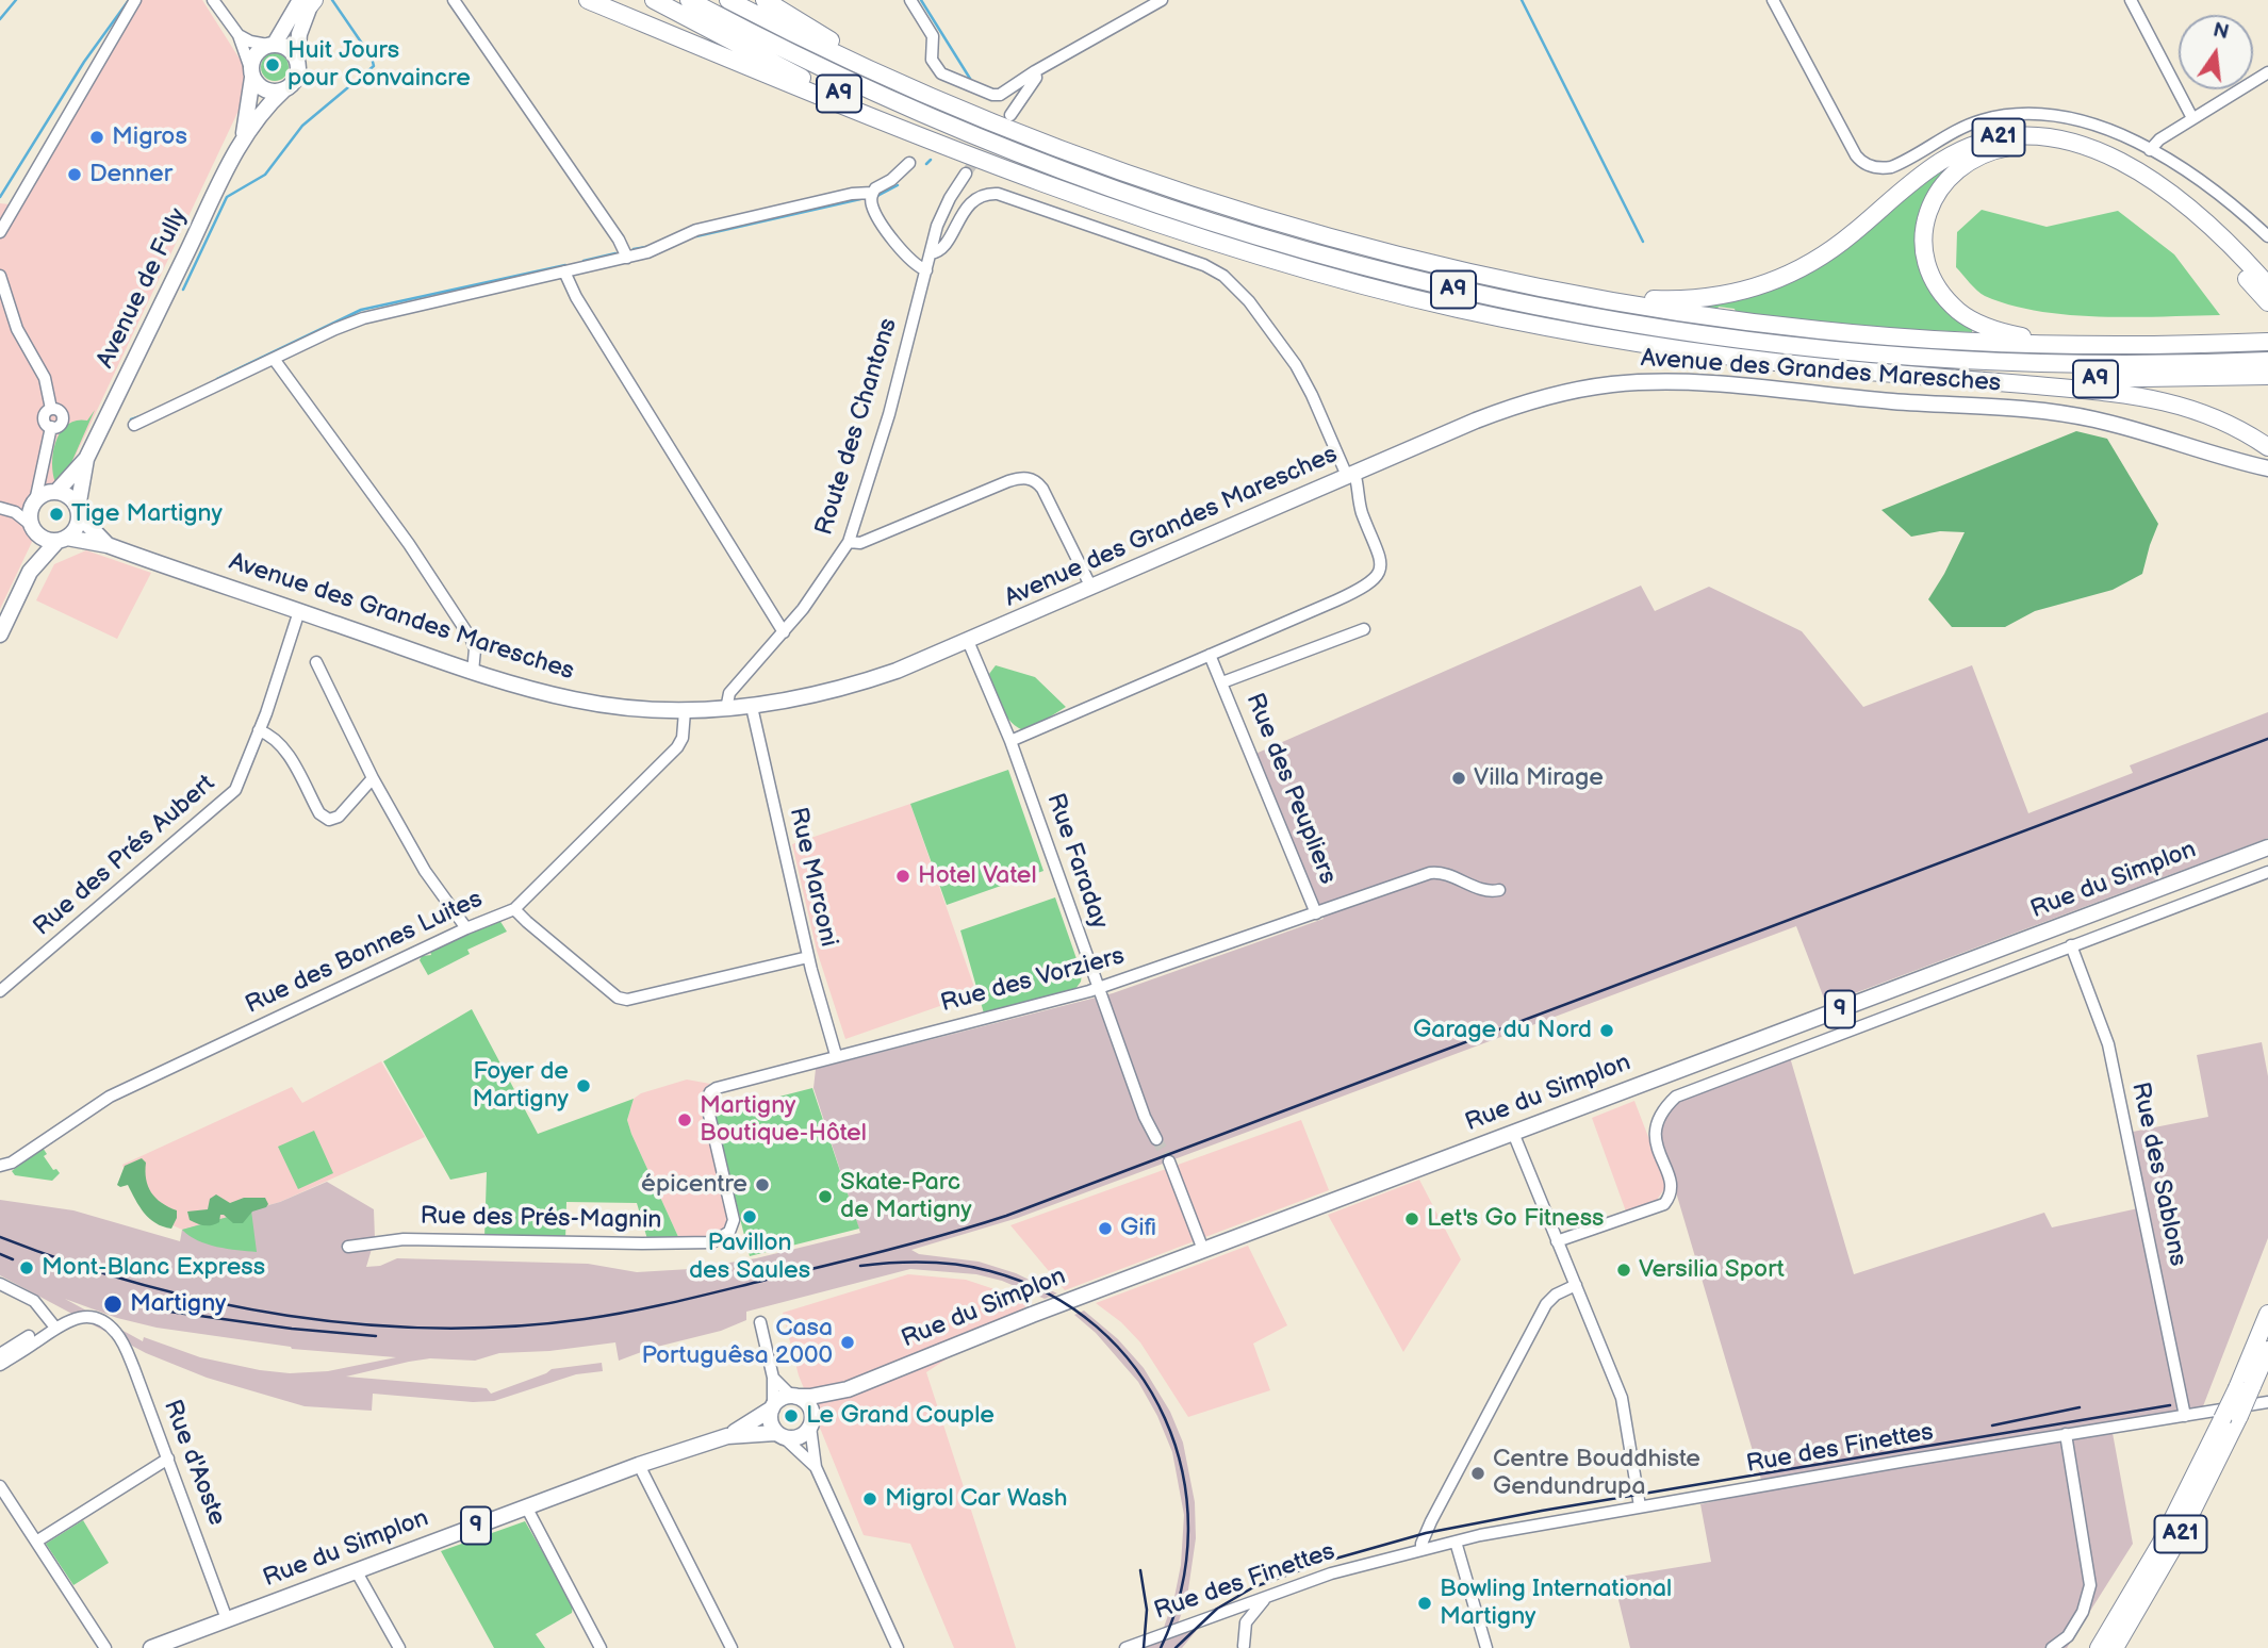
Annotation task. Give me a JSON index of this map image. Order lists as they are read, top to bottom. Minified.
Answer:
{"streets":{"highway":["A9","A21"],"main road":["Avenue de Fully","Avenue des Grandes Maresches","Rue du Simplon","9"],"street":["Route des Chantons","Rue des Peupliers","Rue des Prés Aubert","Rue Faraday","Rue Marconi","Rue des Bonnes Luites","Rue des Vorziers","Rue des Sablons","Rue des Prés-Magnin","Rue des Finettes","Rue d'Aoste"]},"crossings":[["Avenue de Fully","Avenue des Grandes Maresches"],["Avenue des Grandes Maresches","Route des Chantons"],["Avenue des Grandes Maresches","Rue des Prés Aubert"],["Avenue des Grandes Maresches","Rue Faraday"],["Avenue des Grandes Maresches","Rue Marconi"],["Avenue des Grandes Maresches","Rue des Bonnes Luites"],["Rue des Peupliers","Rue des Vorziers"],["Rue Faraday","Rue des Vorziers"],["Rue Marconi","Rue des Vorziers"],["Rue du Simplon","9"],["Rue du Simplon","Rue d'Aoste"],["Rue des Vorziers","Rue des Prés-Magnin"],["Rue des Sablons","Rue des Finettes"]],"places":["Huit Jours pour Convaincre","Migros","Denner","Tige Martigny","Villa Mirage","Hotel Vatel","Garage du Nord","Foyer de Martigny","Martigny Boutique-Hôtel","épicentre","Skate-Parc de Martigny","Pavillon des Saules","Let's Go Fitness","Gifi","Mont-Blanc Express","Versilia Sport","Martigny","Casa Portuguêsa 2000","Le Grand Couple","Centre Bouddhiste Gendundrupa","Migrol Car Wash","Bowling International Martigny"],"north":"top"}
